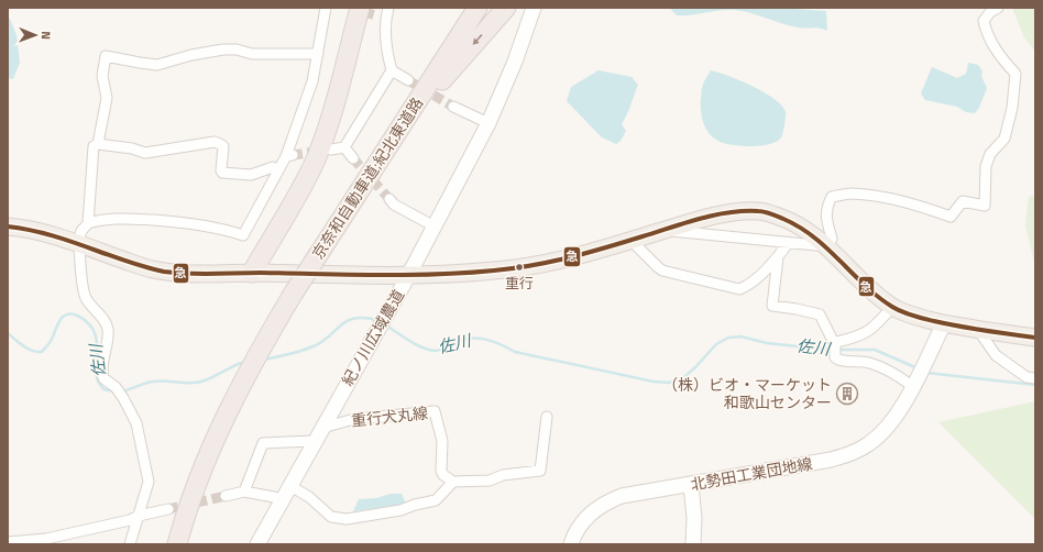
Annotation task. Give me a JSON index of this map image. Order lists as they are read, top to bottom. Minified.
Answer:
{"streets":{"highway":["京奈和自動車道;紀北東道路"],"street":["紀ノ川広域農道","重行犬丸線","北勢田工業団地線"]},"crossings":[["紀ノ川広域農道","重行犬丸線"]],"water":["佐川"],"places":{"other":["重行"],"building":["（株）ビオ・マーケット 和歌山センター"]},"lines":["transit line 急"],"north":"right"}
